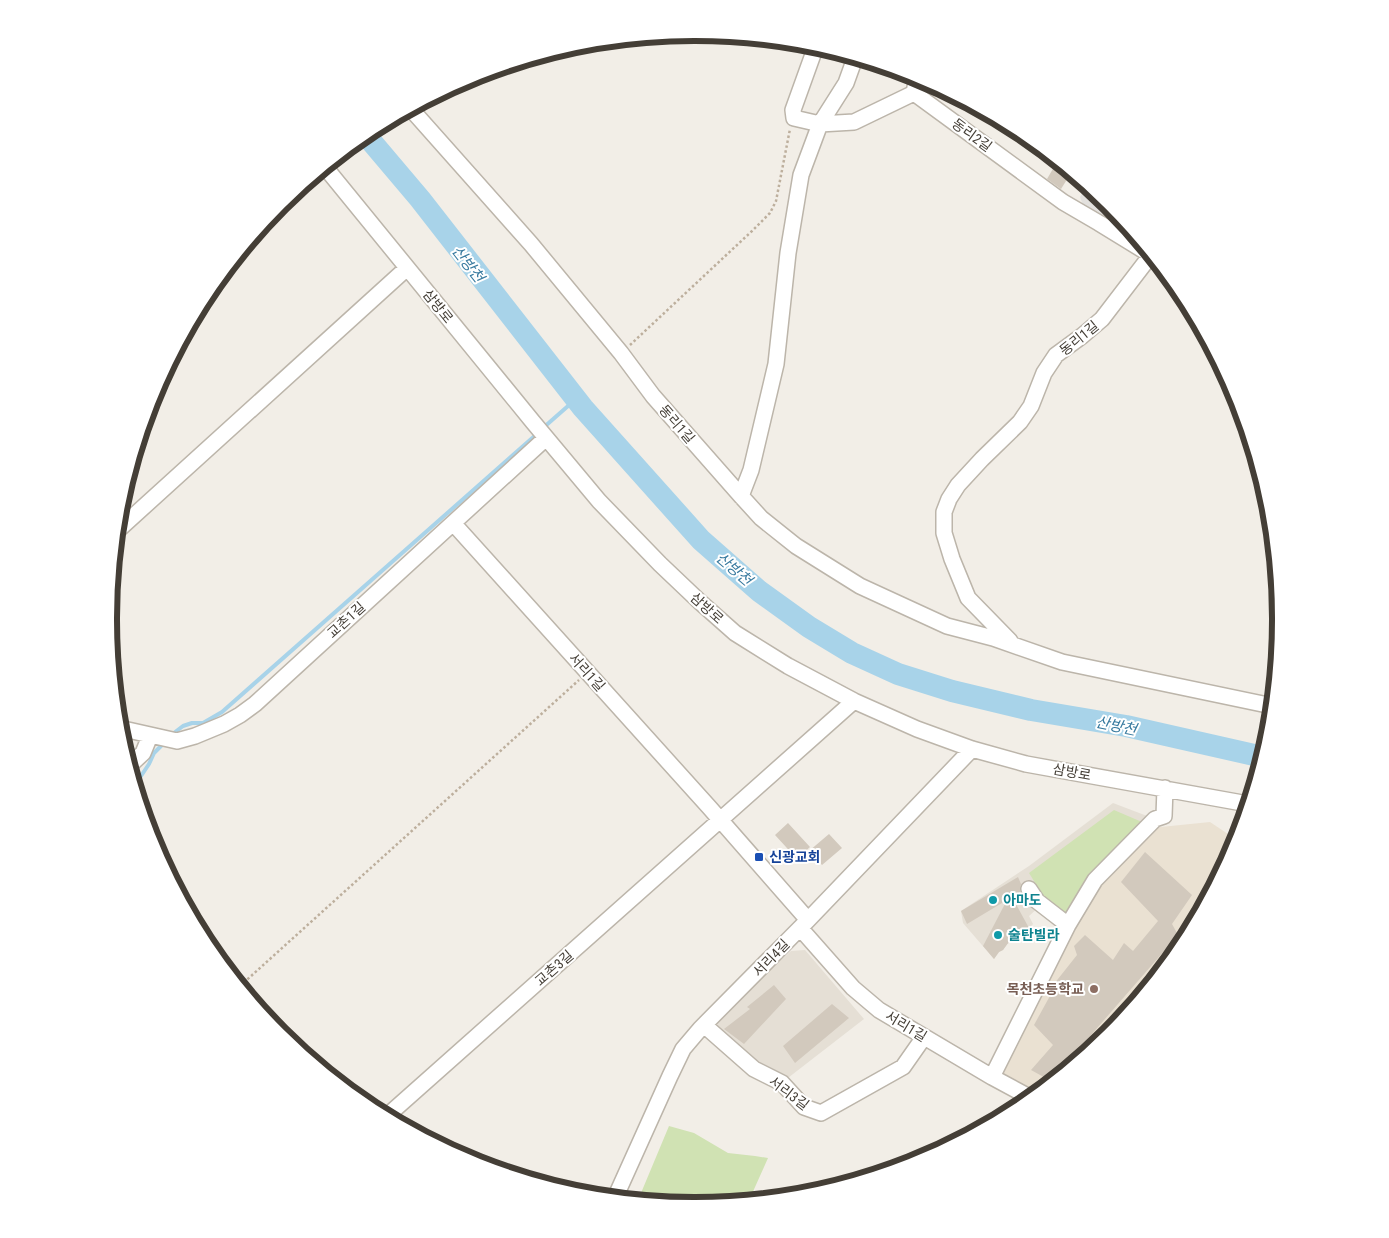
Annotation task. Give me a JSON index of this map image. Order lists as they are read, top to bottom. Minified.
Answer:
{"streets":{"street":["동리2길","삼방로","동리1길","교촌1길","서리1길","서리4길","교촌3길","서리3길"]},"crossings":[["삼방로","교촌1길"],["삼방로","서리4길"],["교촌1길","서리1길"],["서리1길","서리4길"],["서리1길","교촌3길"],["서리1길","서리3길"],["서리4길","서리3길"]],"water":["산방천"],"places":{"transit":["신광교회"],"other":["아마도","술탄빌라","목천초등학교"]}}
